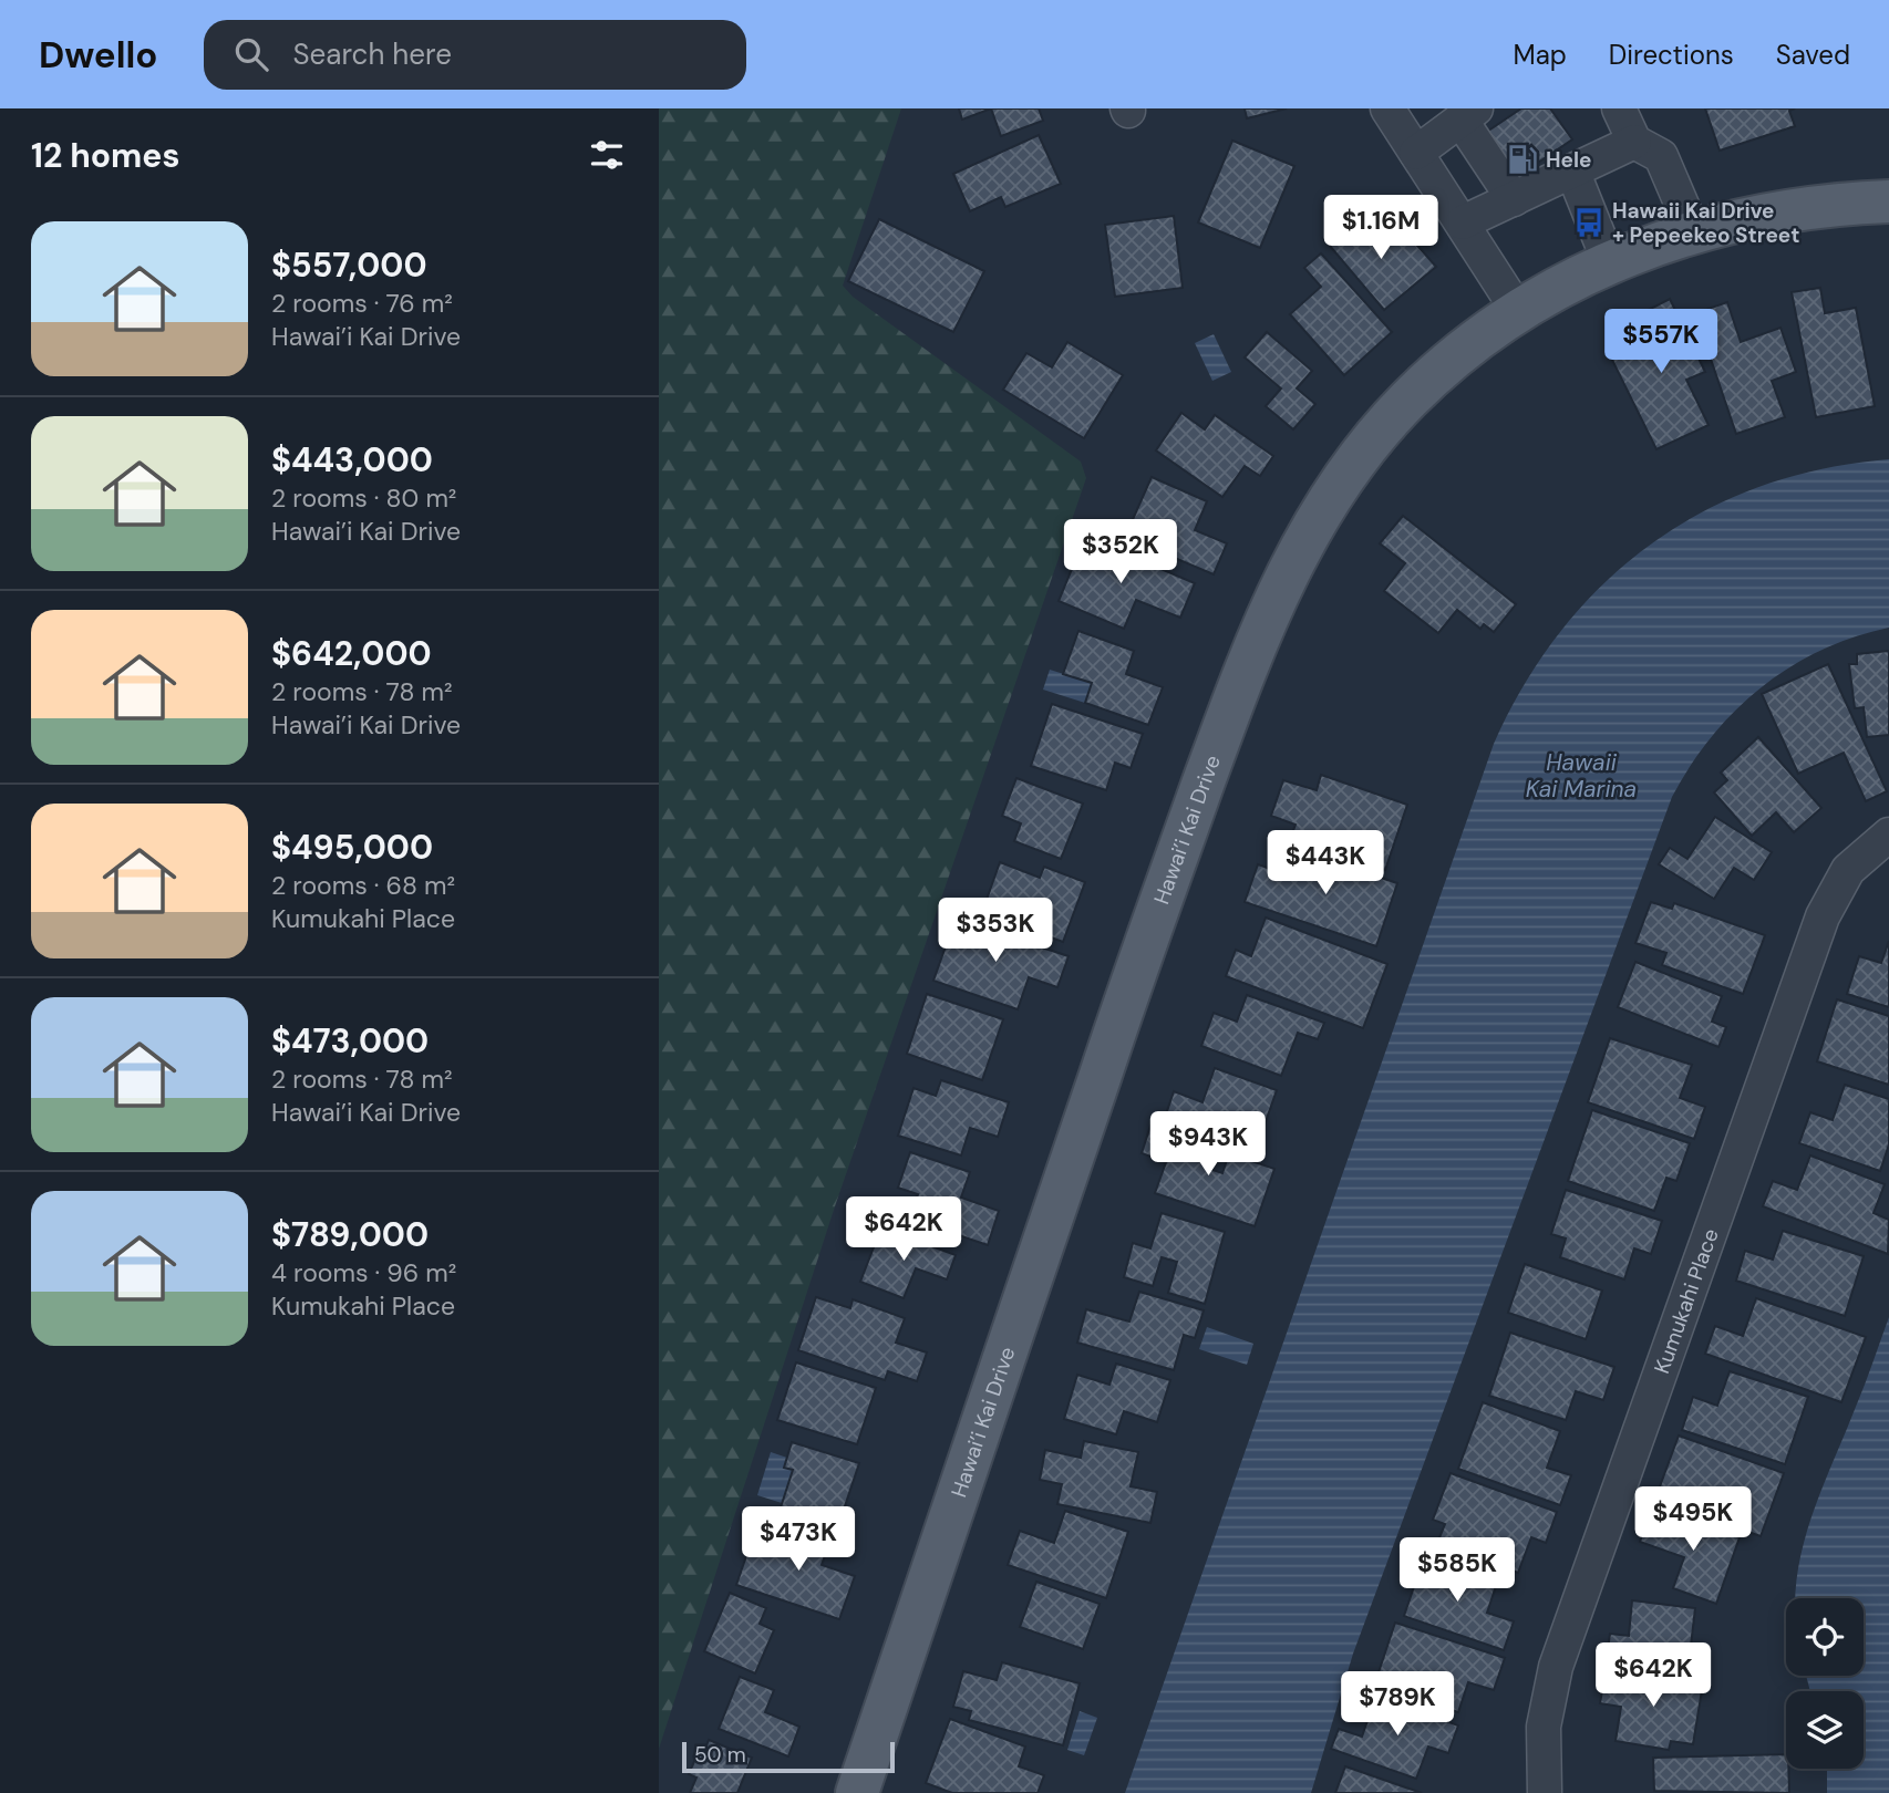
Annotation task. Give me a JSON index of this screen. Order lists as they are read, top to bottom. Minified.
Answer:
{"streets":{"main road":["Hawai’i Kai Drive"],"street":["Kumukahi Place"]},"water":["Hawaii Kai Marina"],"places":{"fuel station":["Hele"],"bus stop":["Hawaii Kai Drive + Pepeekeo Street"]},"scale_bar":"50 m","page":{"header":"Dwello","search":"Search here","nav":["Map","Directions","Saved"],"heading":"12 homes","price":["$1.16M","$557K","$352K","$443K","$353K","$943K","$642K","$495K","$473K","$585K","$642K","$789K"],"list":[{"name":"$557,000","note":"2 rooms · 76 m² · Hawai’i Kai Drive"},{"name":"$443,000","note":"2 rooms · 80 m² · Hawai’i Kai Drive"},{"name":"$642,000","note":"2 rooms · 78 m² · Hawai’i Kai Drive"},{"name":"$495,000","note":"2 rooms · 68 m² · Kumukahi Place"},{"name":"$473,000","note":"2 rooms · 78 m² · Hawai’i Kai Drive"},{"name":"$789,000","note":"4 rooms · 96 m² · Kumukahi Place"}],"scale":"50 m"}}
